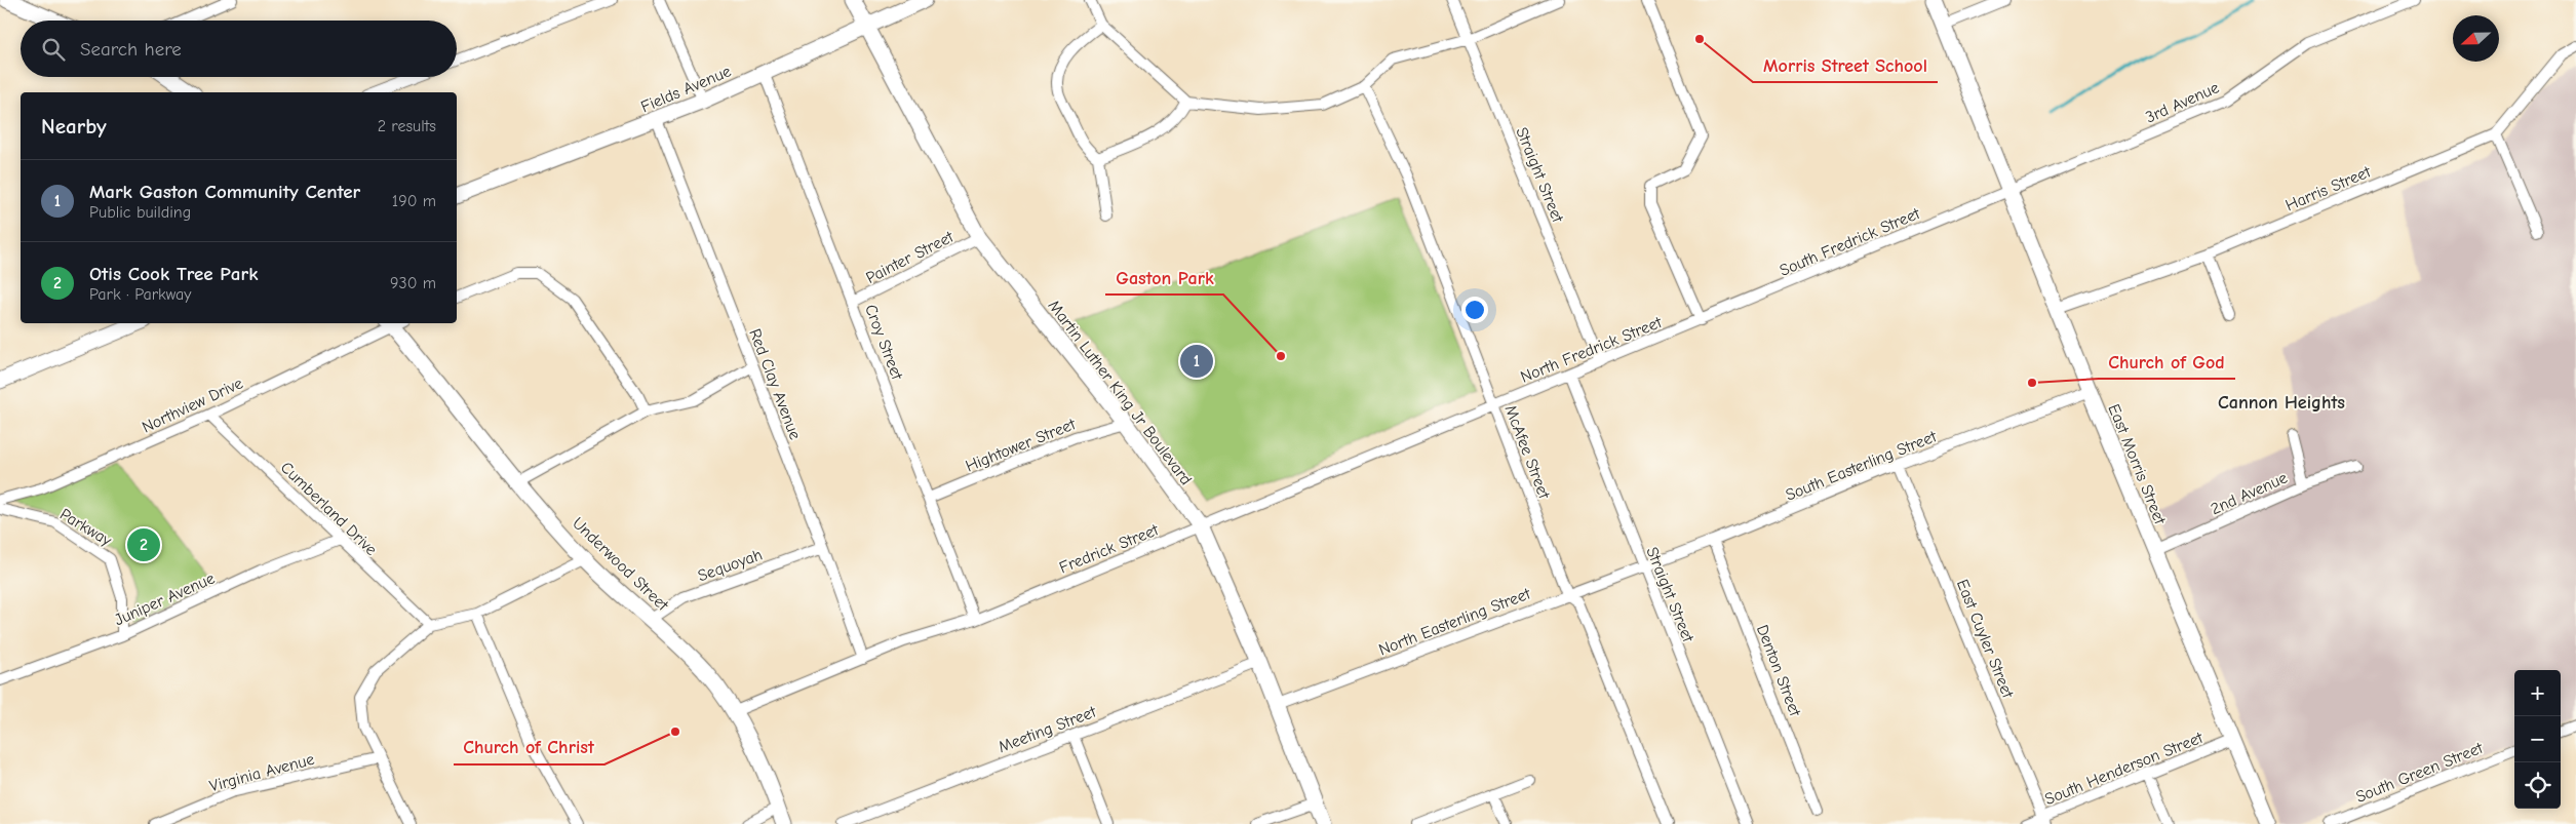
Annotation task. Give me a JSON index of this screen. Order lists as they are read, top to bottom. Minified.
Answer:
{"streets":{"street":["Fields Avenue","3rd Avenue","Straight Street","Harris Street","South Fredrick Street","Painter Street","Croy Street","North Fredrick Street","Red Clay Avenue","Martin Luther King Jr Boulevard","Northview Drive","Hightower Street","McAfee Street","East Morris Street","South Easterling Street","2nd Avenue","Cumberland Drive","Parkway","Fredrick Street","Underwood Street","Sequoyah","Juniper Avenue","North Easterling Street","East Cuyler Street","Denton Street","Meeting Street","South Henderson Street","Virginia Avenue","South Green Street"]},"crossings":[["Fields Avenue","Croy Street"],["Fields Avenue","Red Clay Avenue"],["Fields Avenue","Martin Luther King Jr Boulevard"],["3rd Avenue","South Fredrick Street"],["3rd Avenue","East Morris Street"],["Straight Street","North Fredrick Street"],["Straight Street","South Easterling Street"],["Straight Street","North Easterling Street"],["Harris Street","East Morris Street"],["South Fredrick Street","North Fredrick Street"],["South Fredrick Street","East Morris Street"],["Painter Street","Croy Street"],["Painter Street","Martin Luther King Jr Boulevard"],["Croy Street","Hightower Street"],["Croy Street","Fredrick Street"],["North Fredrick Street","McAfee Street"],["North Fredrick Street","Fredrick Street"],["Red Clay Avenue","Fredrick Street"],["Red Clay Avenue","Sequoyah"],["Martin Luther King Jr Boulevard","Hightower Street"],["Martin Luther King Jr Boulevard","Fredrick Street"],["Martin Luther King Jr Boulevard","North Easterling Street"],["Martin Luther King Jr Boulevard","Meeting Street"],["Northview Drive","Cumberland Drive"],["McAfee Street","Fredrick Street"],["McAfee Street","North Easterling Street"],["East Morris Street","South Easterling Street"],["East Morris Street","2nd Avenue"],["East Morris Street","South Henderson Street"],["South Easterling Street","North Easterling Street"],["South Easterling Street","East Cuyler Street"],["South Easterling Street","Denton Street"],["Cumberland Drive","Juniper Avenue"],["Parkway","Juniper Avenue"],["Fredrick Street","Underwood Street"],["Underwood Street","Sequoyah"],["East Cuyler Street","South Henderson Street"]],"districts":["Cannon Heights"],"places":["Morris Street School","Gaston Park","Church of God","Church of Christ"],"north":"left","page":{"search":"Search here","heading":["Nearby","2 results"],"list":[{"mark":"1","name":"Mark Gaston Community Center","note":"Public building","value":"190 m"},{"mark":"2","name":"Otis Cook Tree Park","note":"Park · Parkway","value":"930 m"}],"pins":["1","2"],"map_buttons":["+","−"]}}
